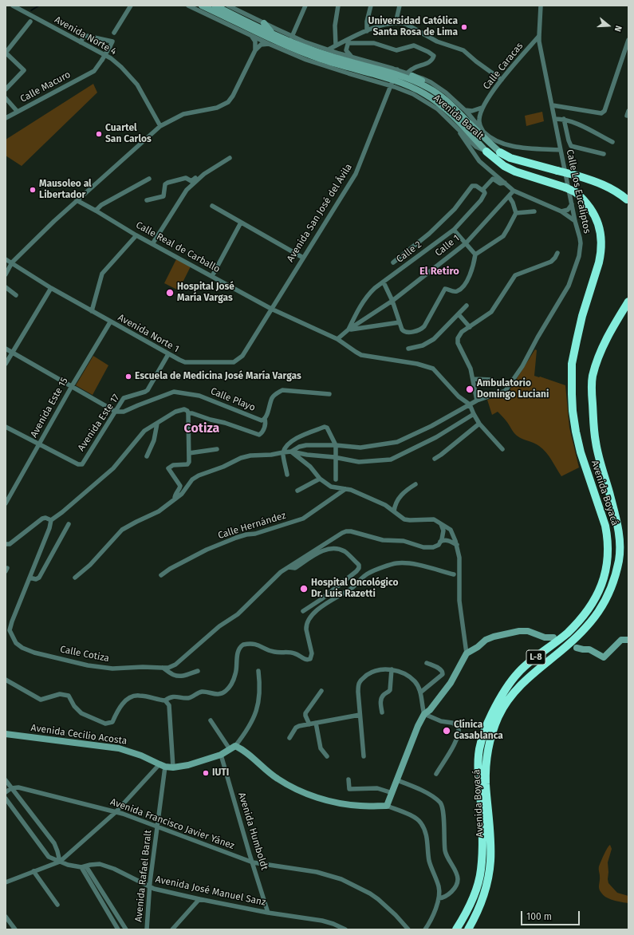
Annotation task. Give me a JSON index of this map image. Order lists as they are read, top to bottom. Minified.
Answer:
{"streets":{"highway":["Avenida Boyacá","L-8"],"main road":["Avenida Baralt","Avenida Cecilio Acosta"],"street":["Avenida Norte 4","Calle Caracas","Calle Macuro","Calle Los Eucaliptos","Avenida San José del Ávila","Calle 1","Calle Real de Carballo","Calle 2","Avenida Norte 1","Calle Playo","Avenida Este 15","Avenida Este 17","Calle Hernández","Calle Cotiza","Avenida Francisco Javier Yánez","Avenida Humboldt","Avenida Rafael Baralt","Avenida José Manuel Sanz"]},"crossings":[["Avenida Norte 4","Calle Macuro"],["Calle Caracas","Calle Los Eucaliptos"],["Avenida Baralt","Calle Los Eucaliptos"],["Avenida Baralt","Avenida San José del Ávila"],["Avenida Baralt","Avenida Boyacá"],["Calle Los Eucaliptos","Calle Real de Carballo"],["Avenida San José del Ávila","Calle Real de Carballo"],["Avenida San José del Ávila","Avenida Norte 1"],["Calle 1","Calle Real de Carballo"],["Calle 1","Calle 2"],["Calle Real de Carballo","Avenida Norte 1"],["Avenida Norte 1","Avenida Este 15"],["Avenida Norte 1","Avenida Este 17"],["Calle Playo","Avenida Este 17"],["Avenida Este 15","Avenida Este 17"],["Avenida Cecilio Acosta","Avenida Humboldt"],["Avenida Cecilio Acosta","Avenida Rafael Baralt"],["Avenida Francisco Javier Yánez","Avenida Humboldt"],["Avenida Francisco Javier Yánez","Avenida Rafael Baralt"],["Avenida Humboldt","Avenida José Manuel Sanz"],["Avenida Rafael Baralt","Avenida José Manuel Sanz"]],"districts":["El Retiro","Cotiza"],"places":["Universidad Católica Santa Rosa de Lima","Cuartel San Carlos","Mausoleo al Libertador","Hospital José María Vargas","Escuela de Medicina José María Vargas","Ambulatorio Domingo Luciani","Hospital Oncológico Dr. Luis Razetti","Clínica Casablanca","IUTI"],"scale_bar":"100 m","north":"right"}
